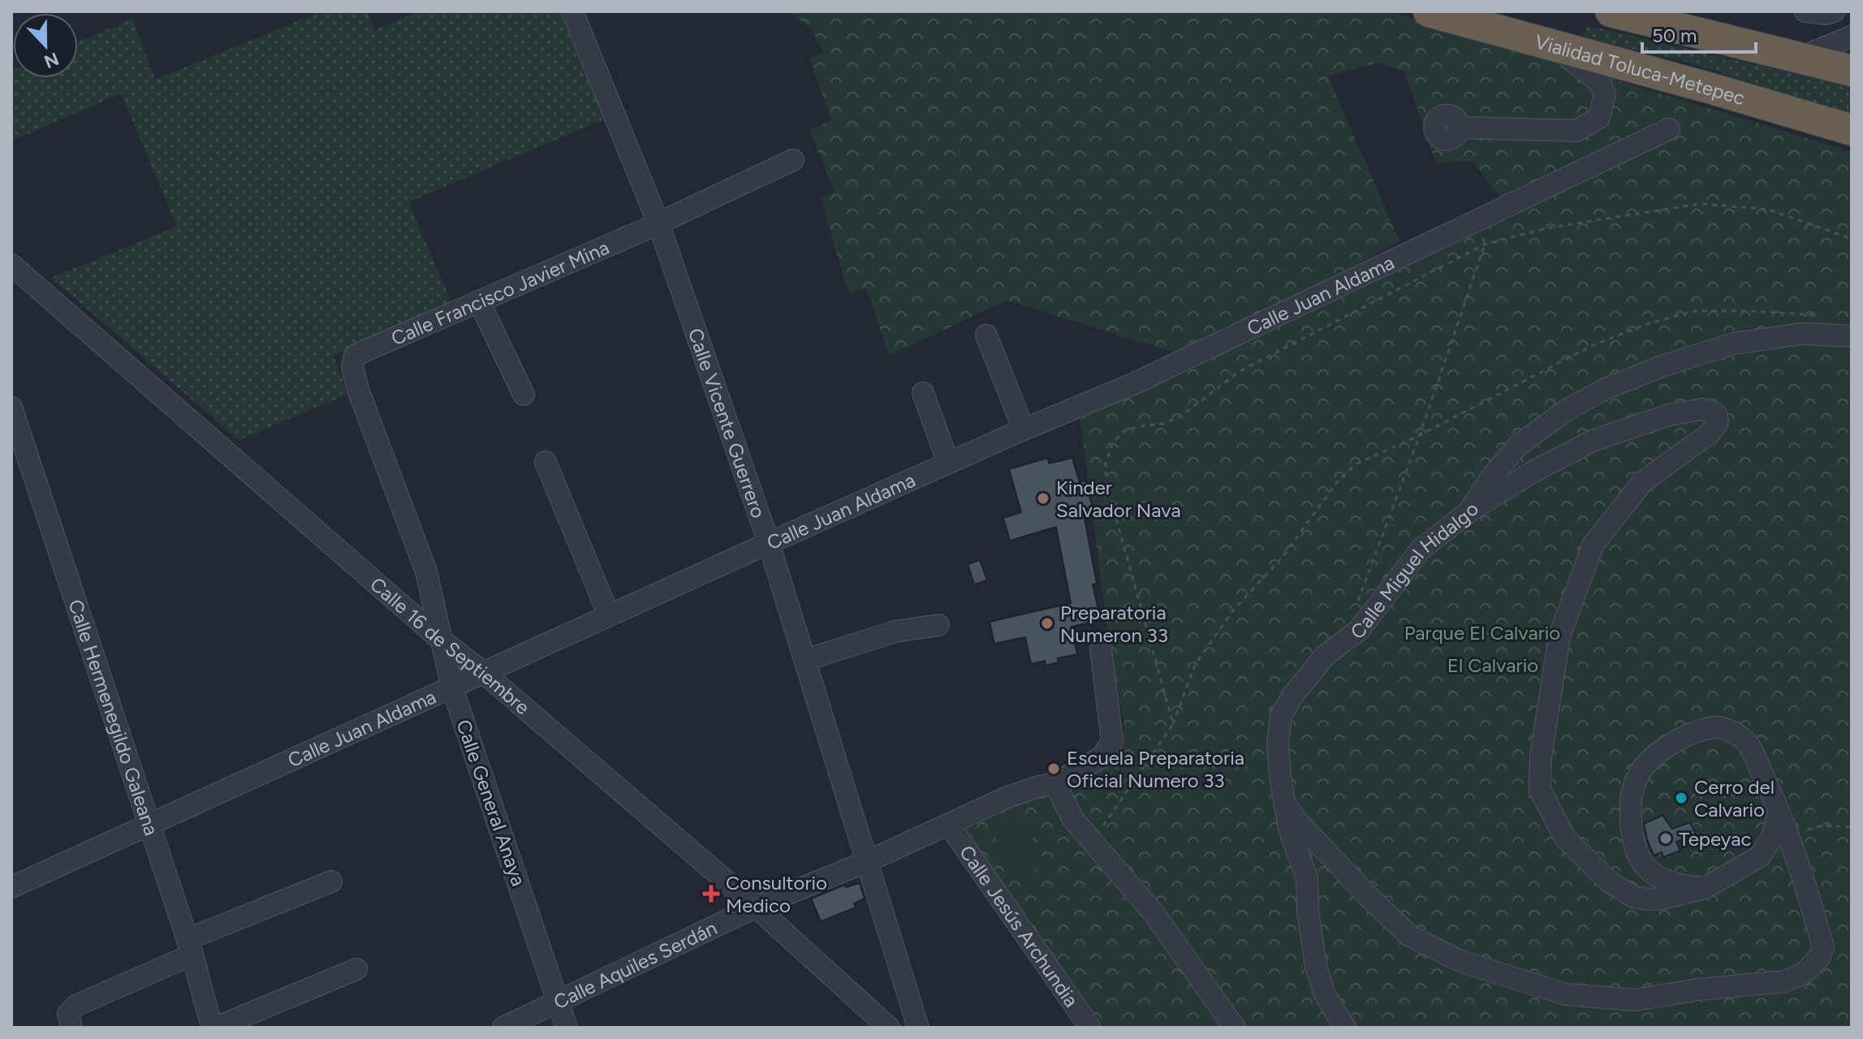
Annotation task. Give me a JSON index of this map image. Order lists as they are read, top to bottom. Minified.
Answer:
{"streets":{"highway":["Vialidad Toluca-Metepec"],"street":["Calle Francisco Javier Mina","Calle Juan Aldama","Calle Vicente Guerrero","Calle Miguel Hidalgo","Calle 16 de Septiembre","Calle Hermenegildo Galeana","Calle General Anaya","Calle Jesús Archundia","Calle Aquiles Serdán"]},"crossings":[["Calle Francisco Javier Mina","Calle Vicente Guerrero"],["Calle Francisco Javier Mina","Calle General Anaya"],["Calle Juan Aldama","Calle Vicente Guerrero"],["Calle Juan Aldama","Calle 16 de Septiembre"],["Calle Juan Aldama","Calle Hermenegildo Galeana"],["Calle Juan Aldama","Calle General Anaya"],["Calle Vicente Guerrero","Calle Aquiles Serdán"],["Calle 16 de Septiembre","Calle General Anaya"],["Calle 16 de Septiembre","Calle Aquiles Serdán"],["Calle General Anaya","Calle Aquiles Serdán"],["Calle Jesús Archundia","Calle Aquiles Serdán"]],"parks":["Parque El Calvario","El Calvario"],"places":{"other":["Kinder Salvador Nava","Preparatoria Numeron 33","Escuela Preparatoria Oficial Numero 33","Cerro del Calvario","Tepeyac"],"health":["Consultorio Medico"]},"scale_bar":"50 m","north":"bottom"}
